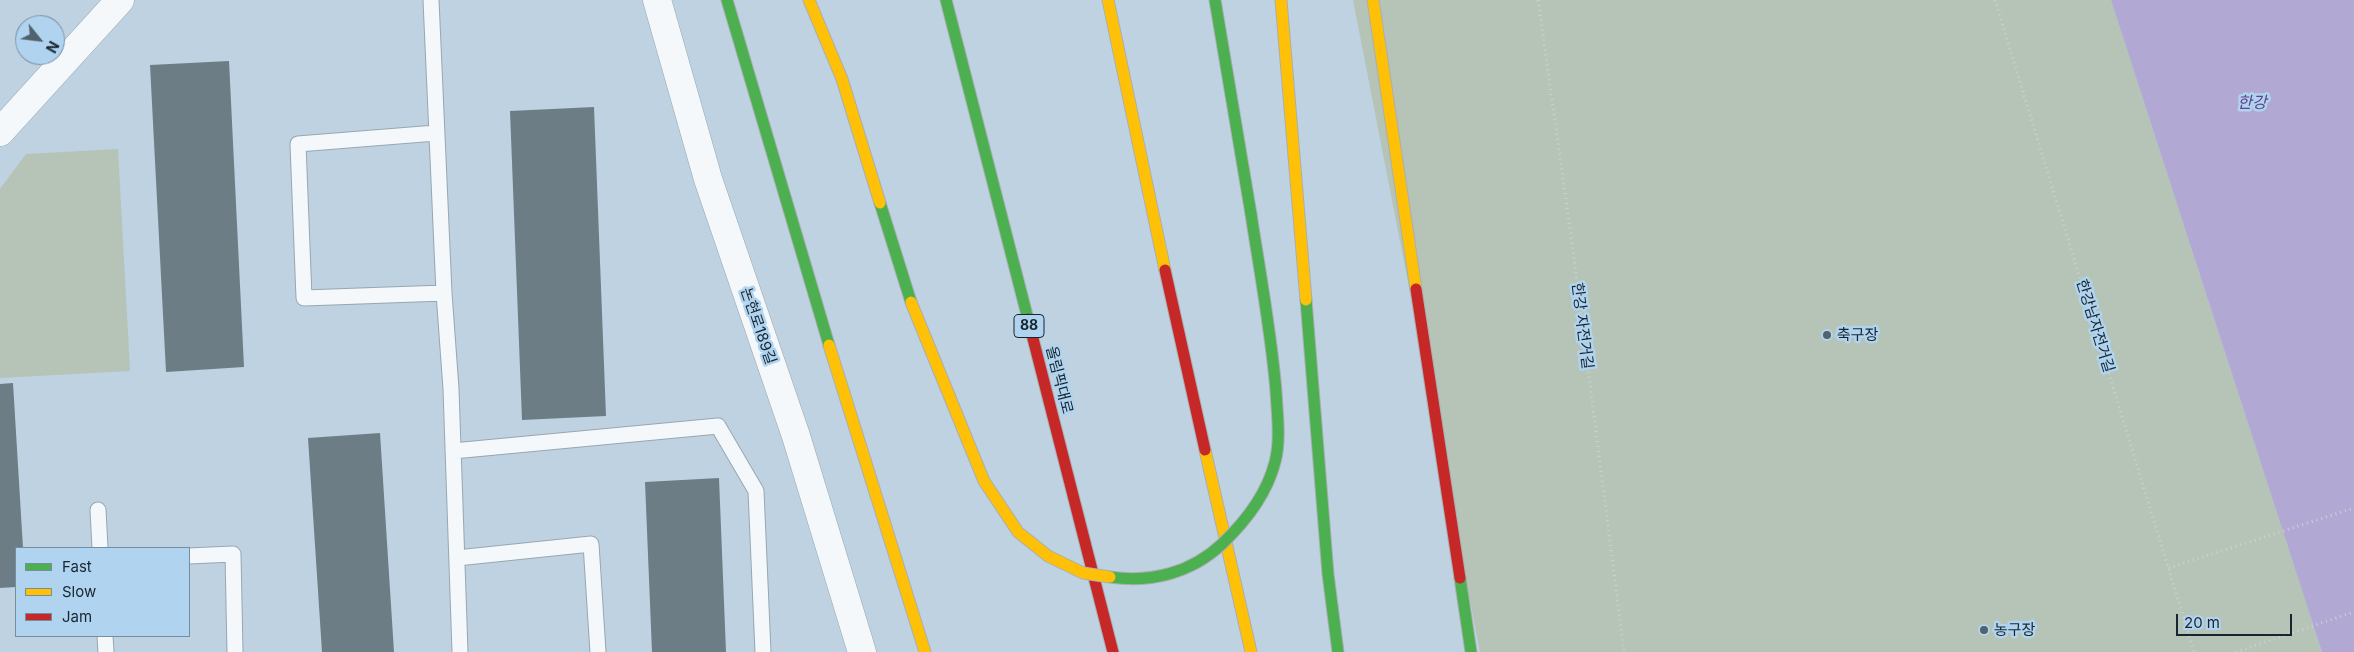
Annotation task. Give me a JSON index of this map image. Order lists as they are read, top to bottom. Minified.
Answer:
{"streets":{"highway":["88","올림픽대로"],"street":["논현로189길"],"path":["한강 자전거길","한강남자전거길"]},"water":["한강"],"places":["축구장","농구장"],"legend":["Fast","Slow","Jam"],"scale_bar":"20 m","north":"bottom right"}
